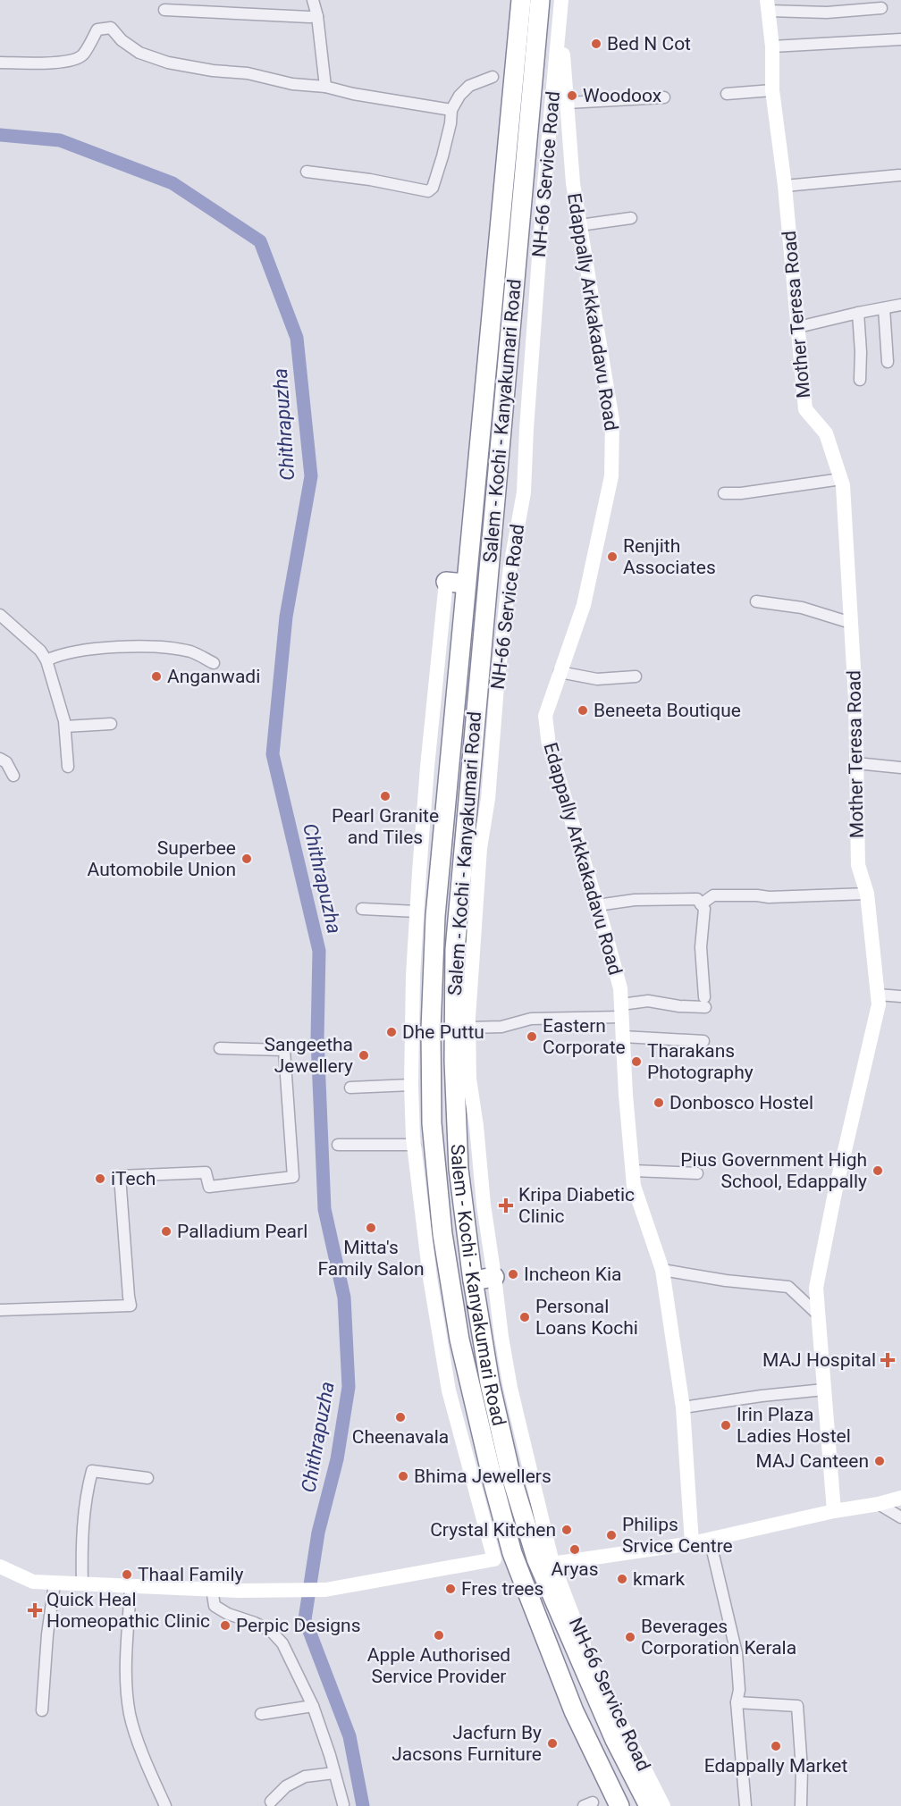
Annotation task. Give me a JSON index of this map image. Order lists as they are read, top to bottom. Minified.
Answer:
{"streets":{"highway":["Salem - Kochi - Kanyakumari Road"],"street":["NH-66 Service Road","Edappally Arkkakadavu Road","Mother Teresa Road"]},"crossings":[["NH-66 Service Road","Edappally Arkkakadavu Road"],["NH-66 Service Road","Salem - Kochi - Kanyakumari Road"]],"water":["Chithrapuzha"],"places":{"other":["Bed N Cot","Woodoox","Renjith Associates","Anganwadi","Beneeta Boutique","Pearl Granite and Tiles","Superbee Automobile Union","Dhe Puttu","Eastern Corporate","Sangeetha Jewellery","Tharakans Photography","Donbosco Hostel","Pius Government High School, Edappally","iTech","Mitta's Family Salon","Palladium Pearl","Incheon Kia","Personal Loans Kochi","Cheenavala","Irin Plaza Ladies Hostel","MAJ Canteen","Bhima Jewellers","Crystal Kitchen","Philips Srvice Centre","Aryas","Thaal Family","kmark","Fres trees","Perpic Designs","Apple Authorised Service Provider","Beverages Corporation Kerala","Jacfurn By Jacsons Furniture","Edappally Market"],"health":["Kripa Diabetic Clinic","MAJ Hospital","Quick Heal Homeopathic Clinic"]}}
